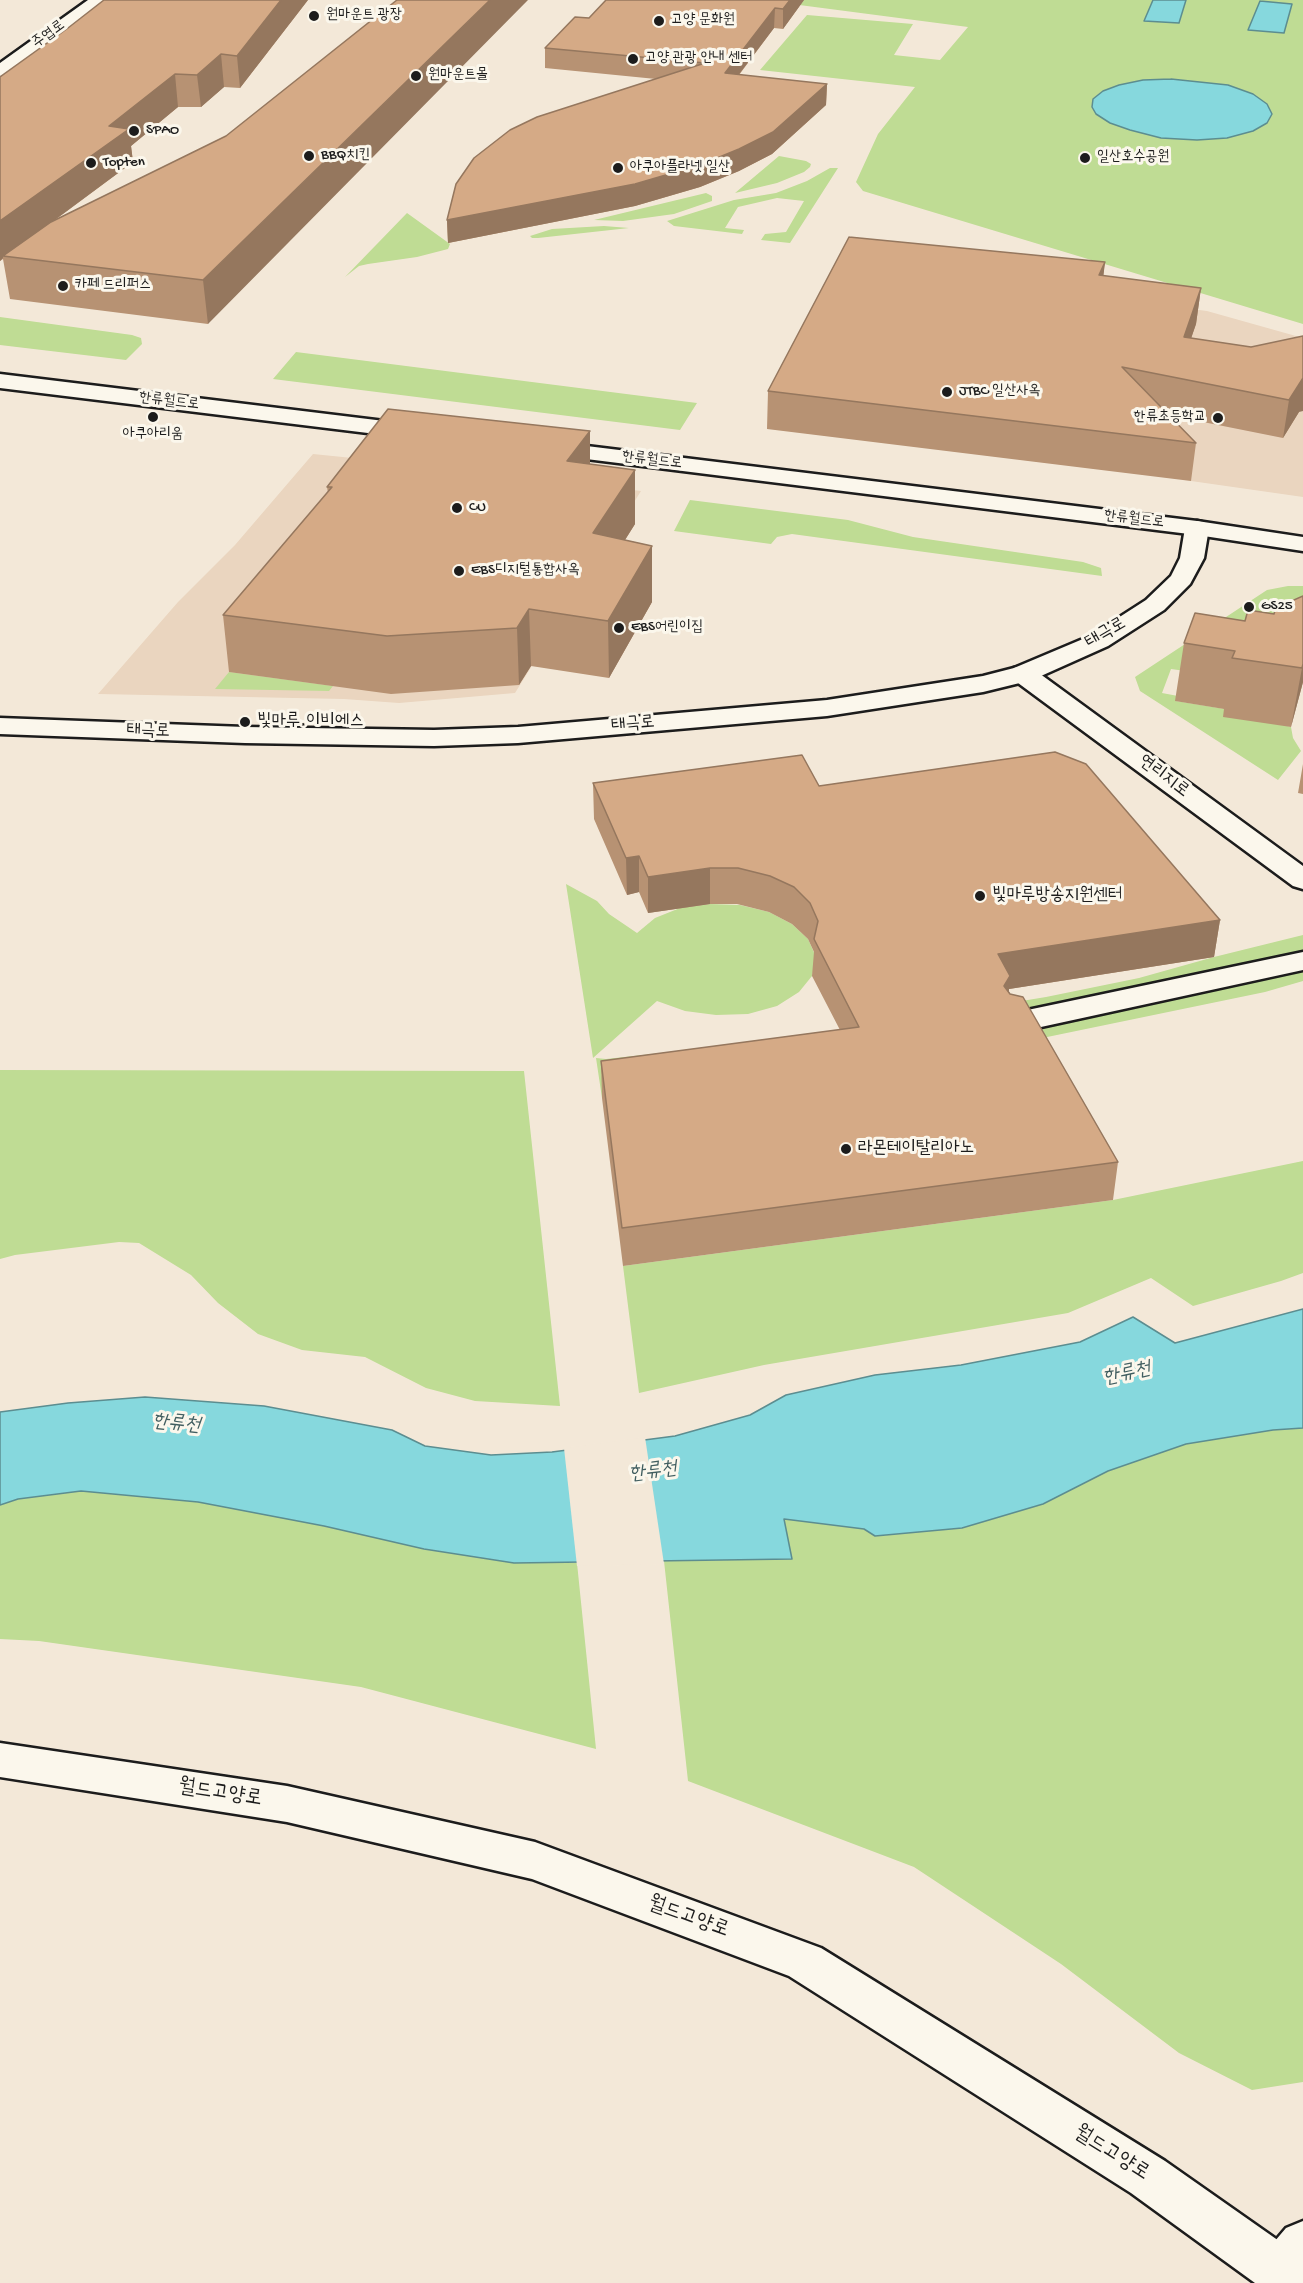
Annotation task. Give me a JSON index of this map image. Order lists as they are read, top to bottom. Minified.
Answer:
{"streets":{"street":["주엽로","한류월드로","태극로","연리지로","월드고양로"]},"crossings":[["한류월드로","태극로"],["태극로","연리지로"]],"water":["한류천"],"places":["원마운트 광장","고양 문화원","고양 관광 안내 센터","원마운트몰","SPAO","BBQ치킨","일산호수공원","Topten","아쿠아플라넷 일산","카페 드리퍼스","JTBC 일산사옥","아쿠아리움","한류초등학교","CU","EBS디지털통합사옥","GS25","EBS어린이집","빛마루.이비에스","빛마루방송지원센터","라몬테이탈리아노"]}
